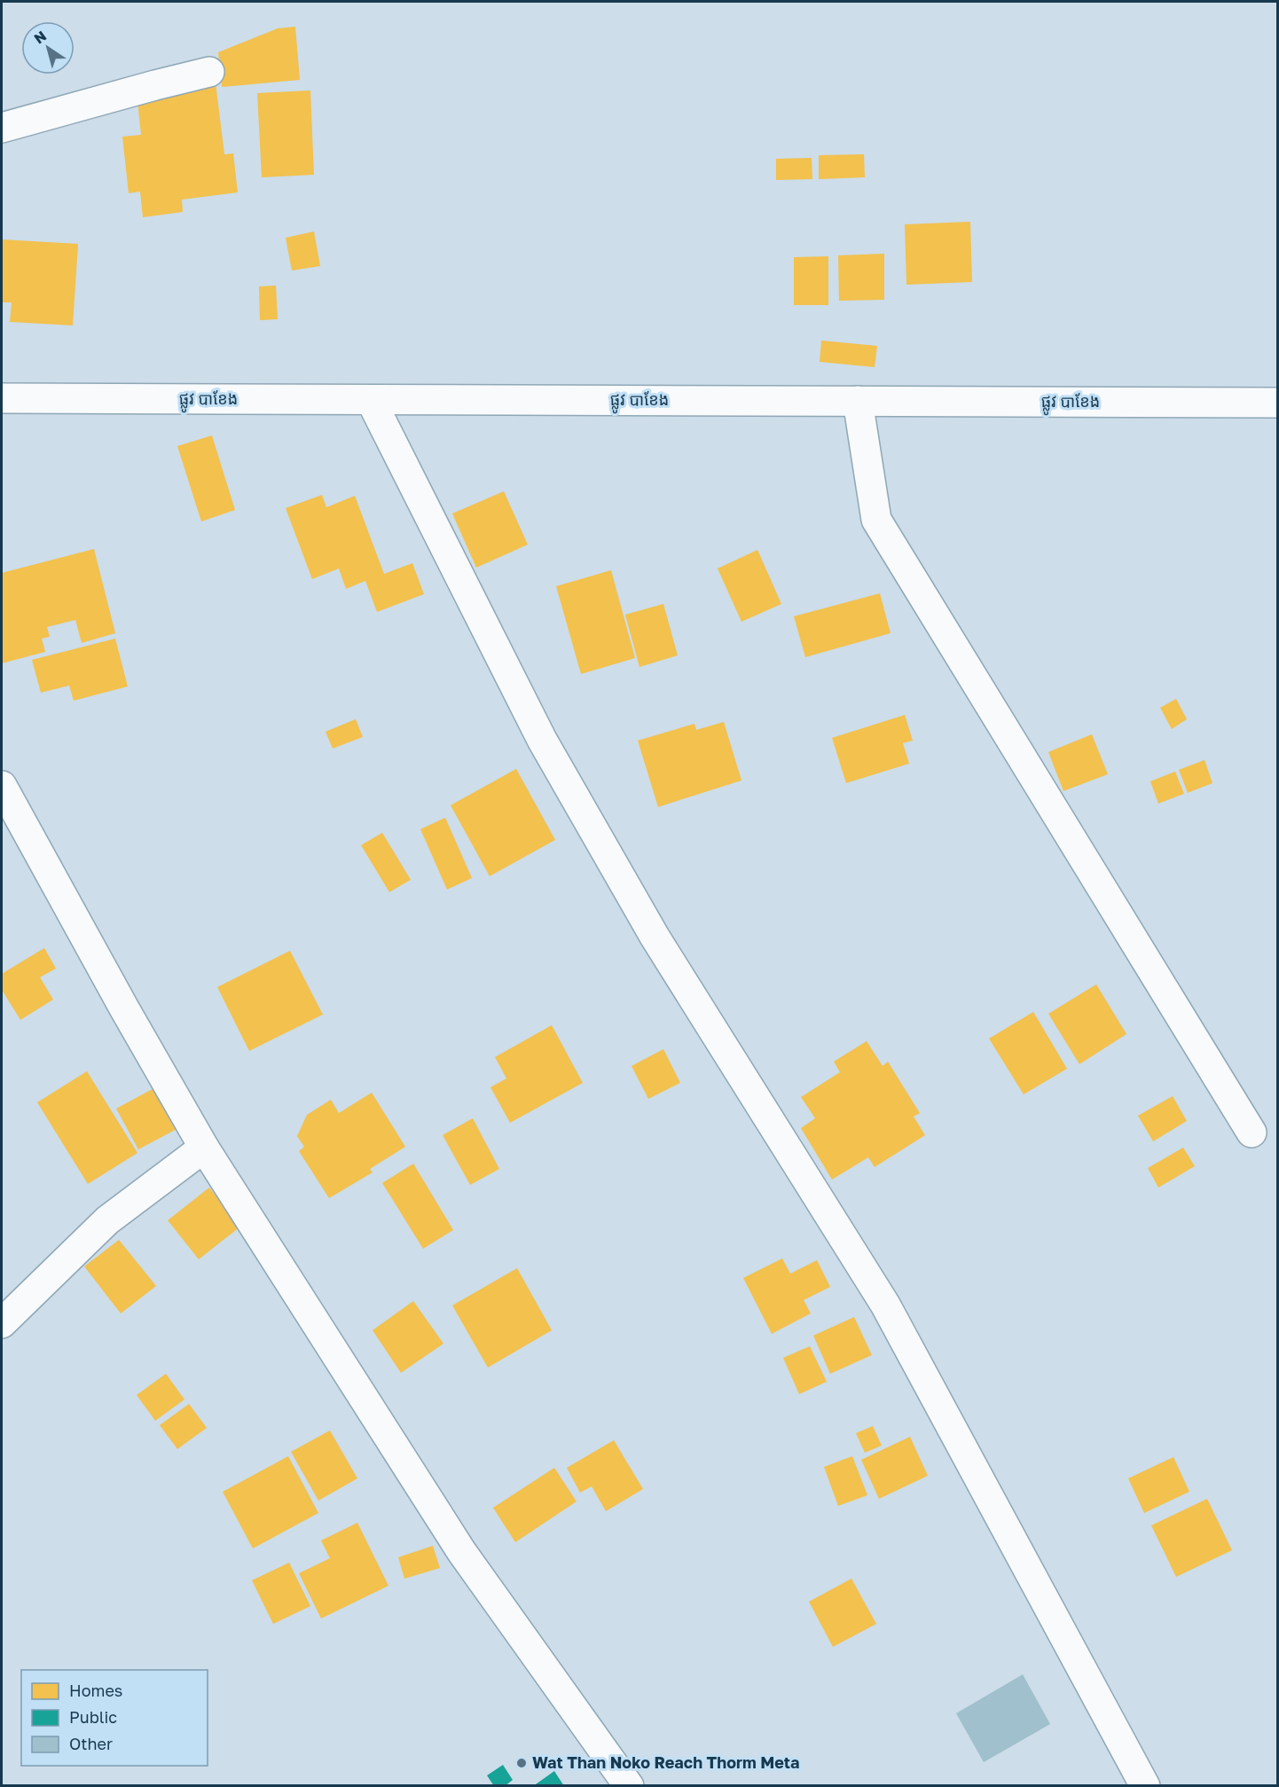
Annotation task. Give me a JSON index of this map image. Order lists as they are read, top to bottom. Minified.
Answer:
{"streets":{"street":["ផ្លូវ បាខែង"]},"places":["Wat Than Noko Reach Thorm Meta"],"legend":["Homes","Public","Other"],"north":"top left"}
